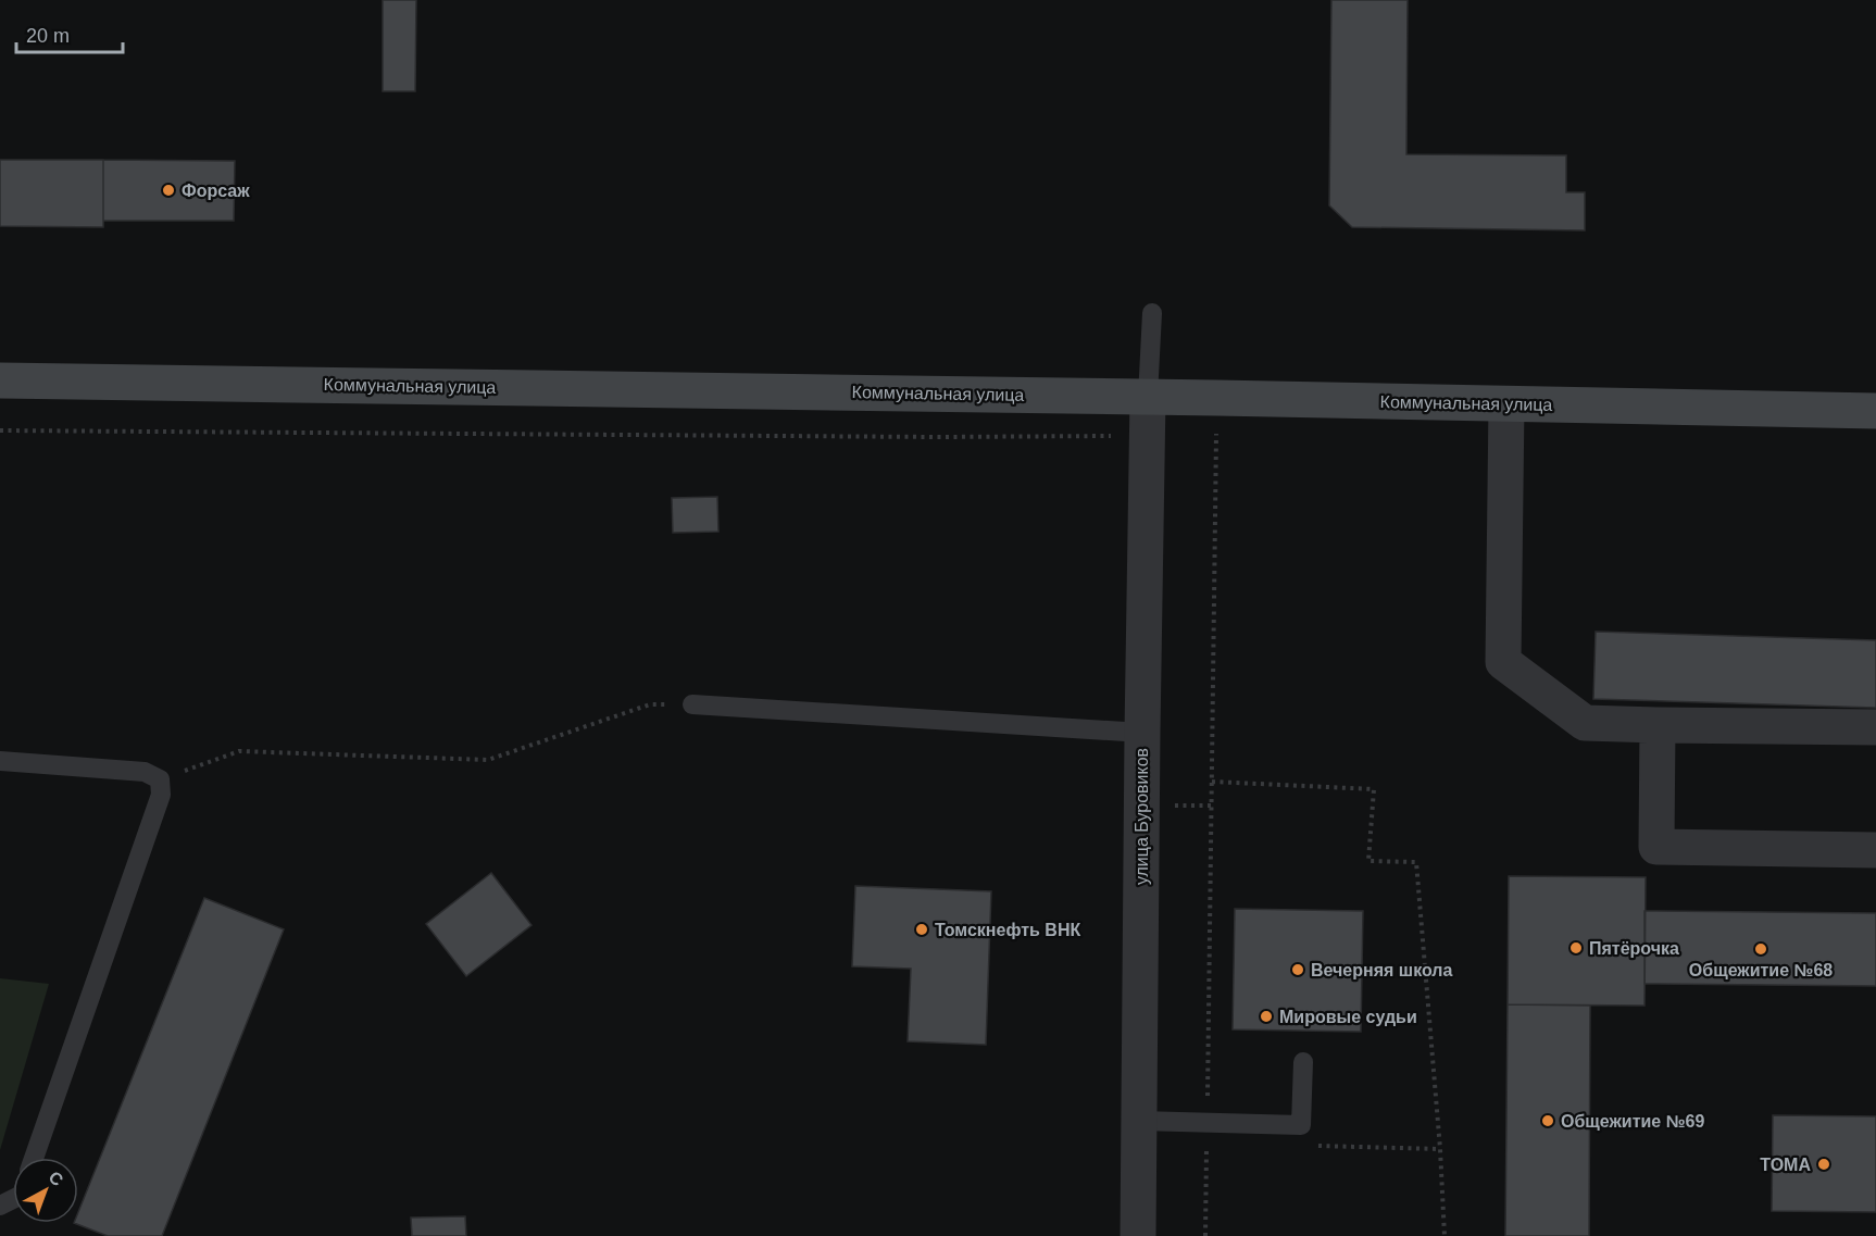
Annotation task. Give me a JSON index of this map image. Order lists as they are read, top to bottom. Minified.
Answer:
{"streets":{"main road":["Коммунальная улица"],"street":["улица Буровиков"]},"crossings":[["Коммунальная улица","улица Буровиков"]],"places":["Форсаж","Томскнефть ВНК","Пятёрочка","Общежитие №68","Вечерняя школа","Мировые судьи","Общежитие №69","ТОМА"],"scale_bar":"20 m","north":"top right"}
